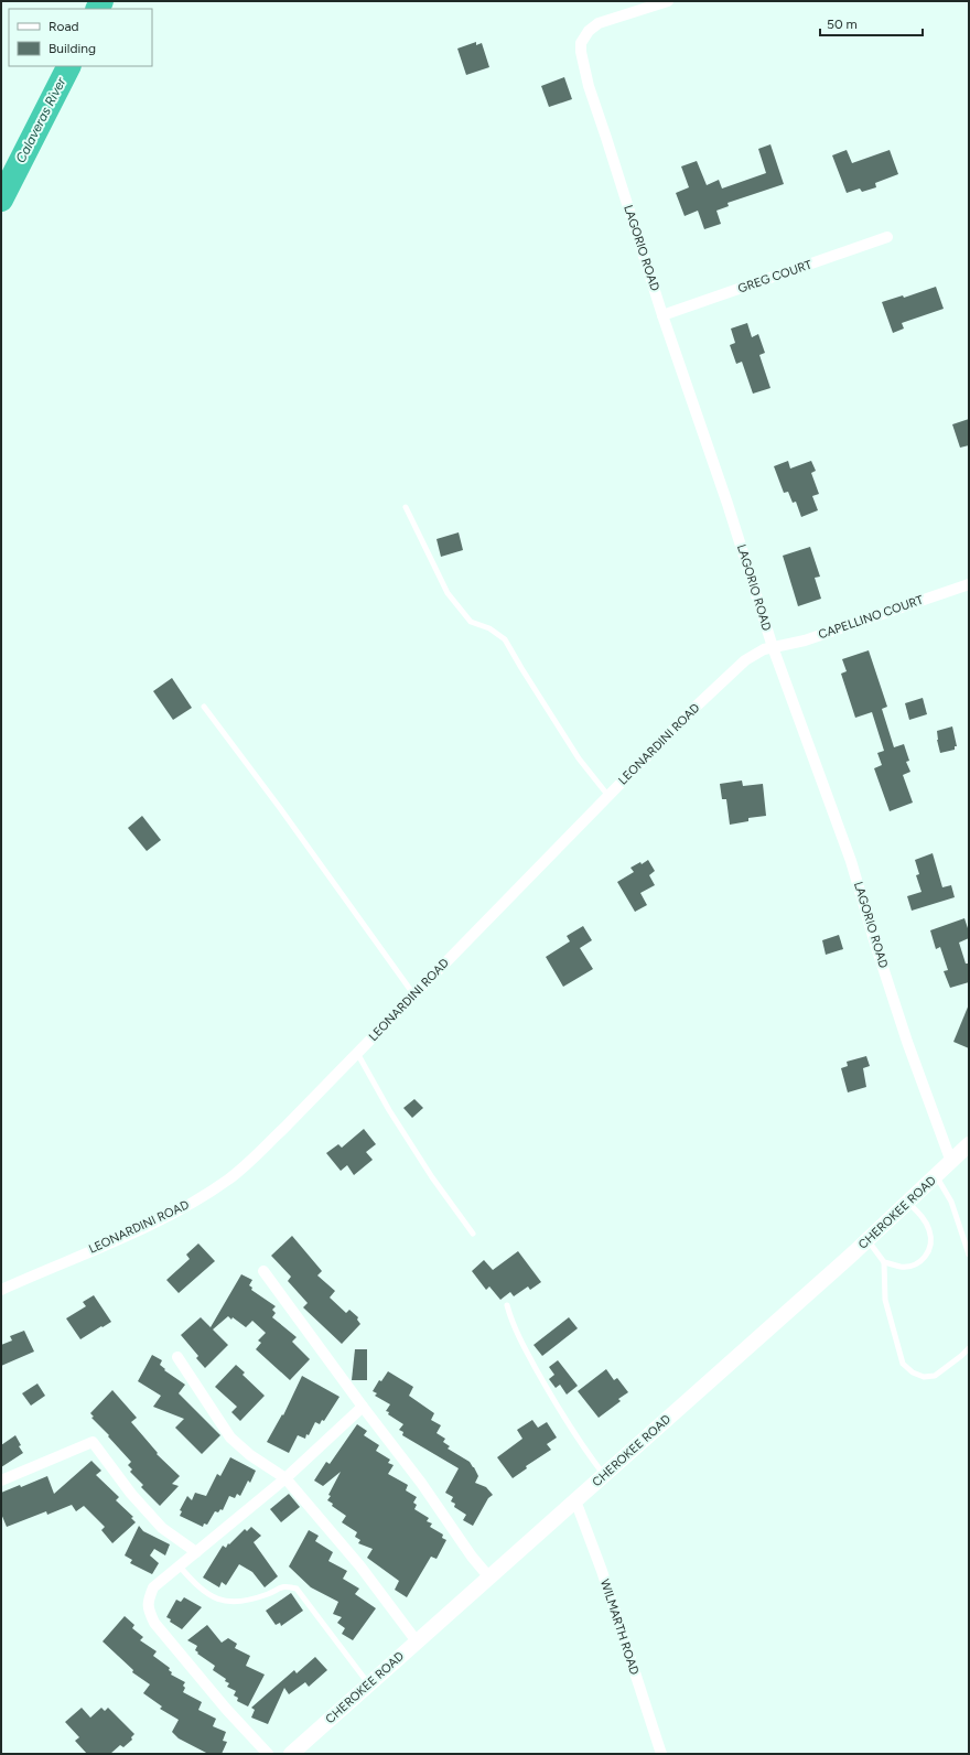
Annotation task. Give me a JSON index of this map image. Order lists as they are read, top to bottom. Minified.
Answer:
{"streets":{"street":["LAGORIO ROAD","GREG COURT","CAPELLINO COURT","LEONARDINI ROAD","CHEROKEE ROAD","WILMARTH ROAD"]},"crossings":[["LAGORIO ROAD","GREG COURT"],["LAGORIO ROAD","CAPELLINO COURT"],["LAGORIO ROAD","LEONARDINI ROAD"],["LAGORIO ROAD","CHEROKEE ROAD"],["CAPELLINO COURT","LEONARDINI ROAD"],["CHEROKEE ROAD","WILMARTH ROAD"]],"water":["Calaveras River"],"legend":["Road","Building"],"scale_bar":"50 m"}
